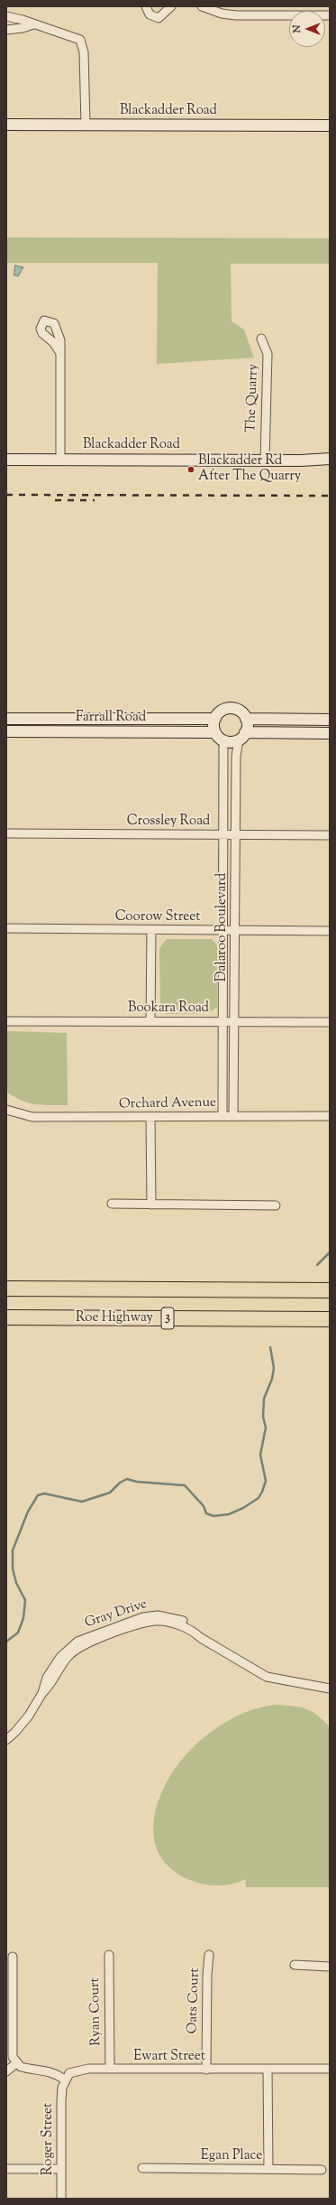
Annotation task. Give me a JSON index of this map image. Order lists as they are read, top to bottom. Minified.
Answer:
{"streets":{"highway":["Roe Highway","3"],"main road":["Blackadder Road","Farrall Road"],"street":["The Quarry","Crossley Road","Coorow Street","Dalaroo Boulevard","Bookara Road","Orchard Avenue","Gray Drive","Oats Court","Ryan Court","Ewart Street","Roger Street","Egan Place"]},"crossings":[["Blackadder Road","The Quarry"],["Farrall Road","Dalaroo Boulevard"],["Crossley Road","Dalaroo Boulevard"],["Coorow Street","Dalaroo Boulevard"],["Dalaroo Boulevard","Bookara Road"],["Dalaroo Boulevard","Orchard Avenue"],["Oats Court","Ewart Street"],["Ryan Court","Ewart Street"],["Ewart Street","Roger Street"]],"places":["Blackadder Rd After The Quarry"],"north":"left"}
